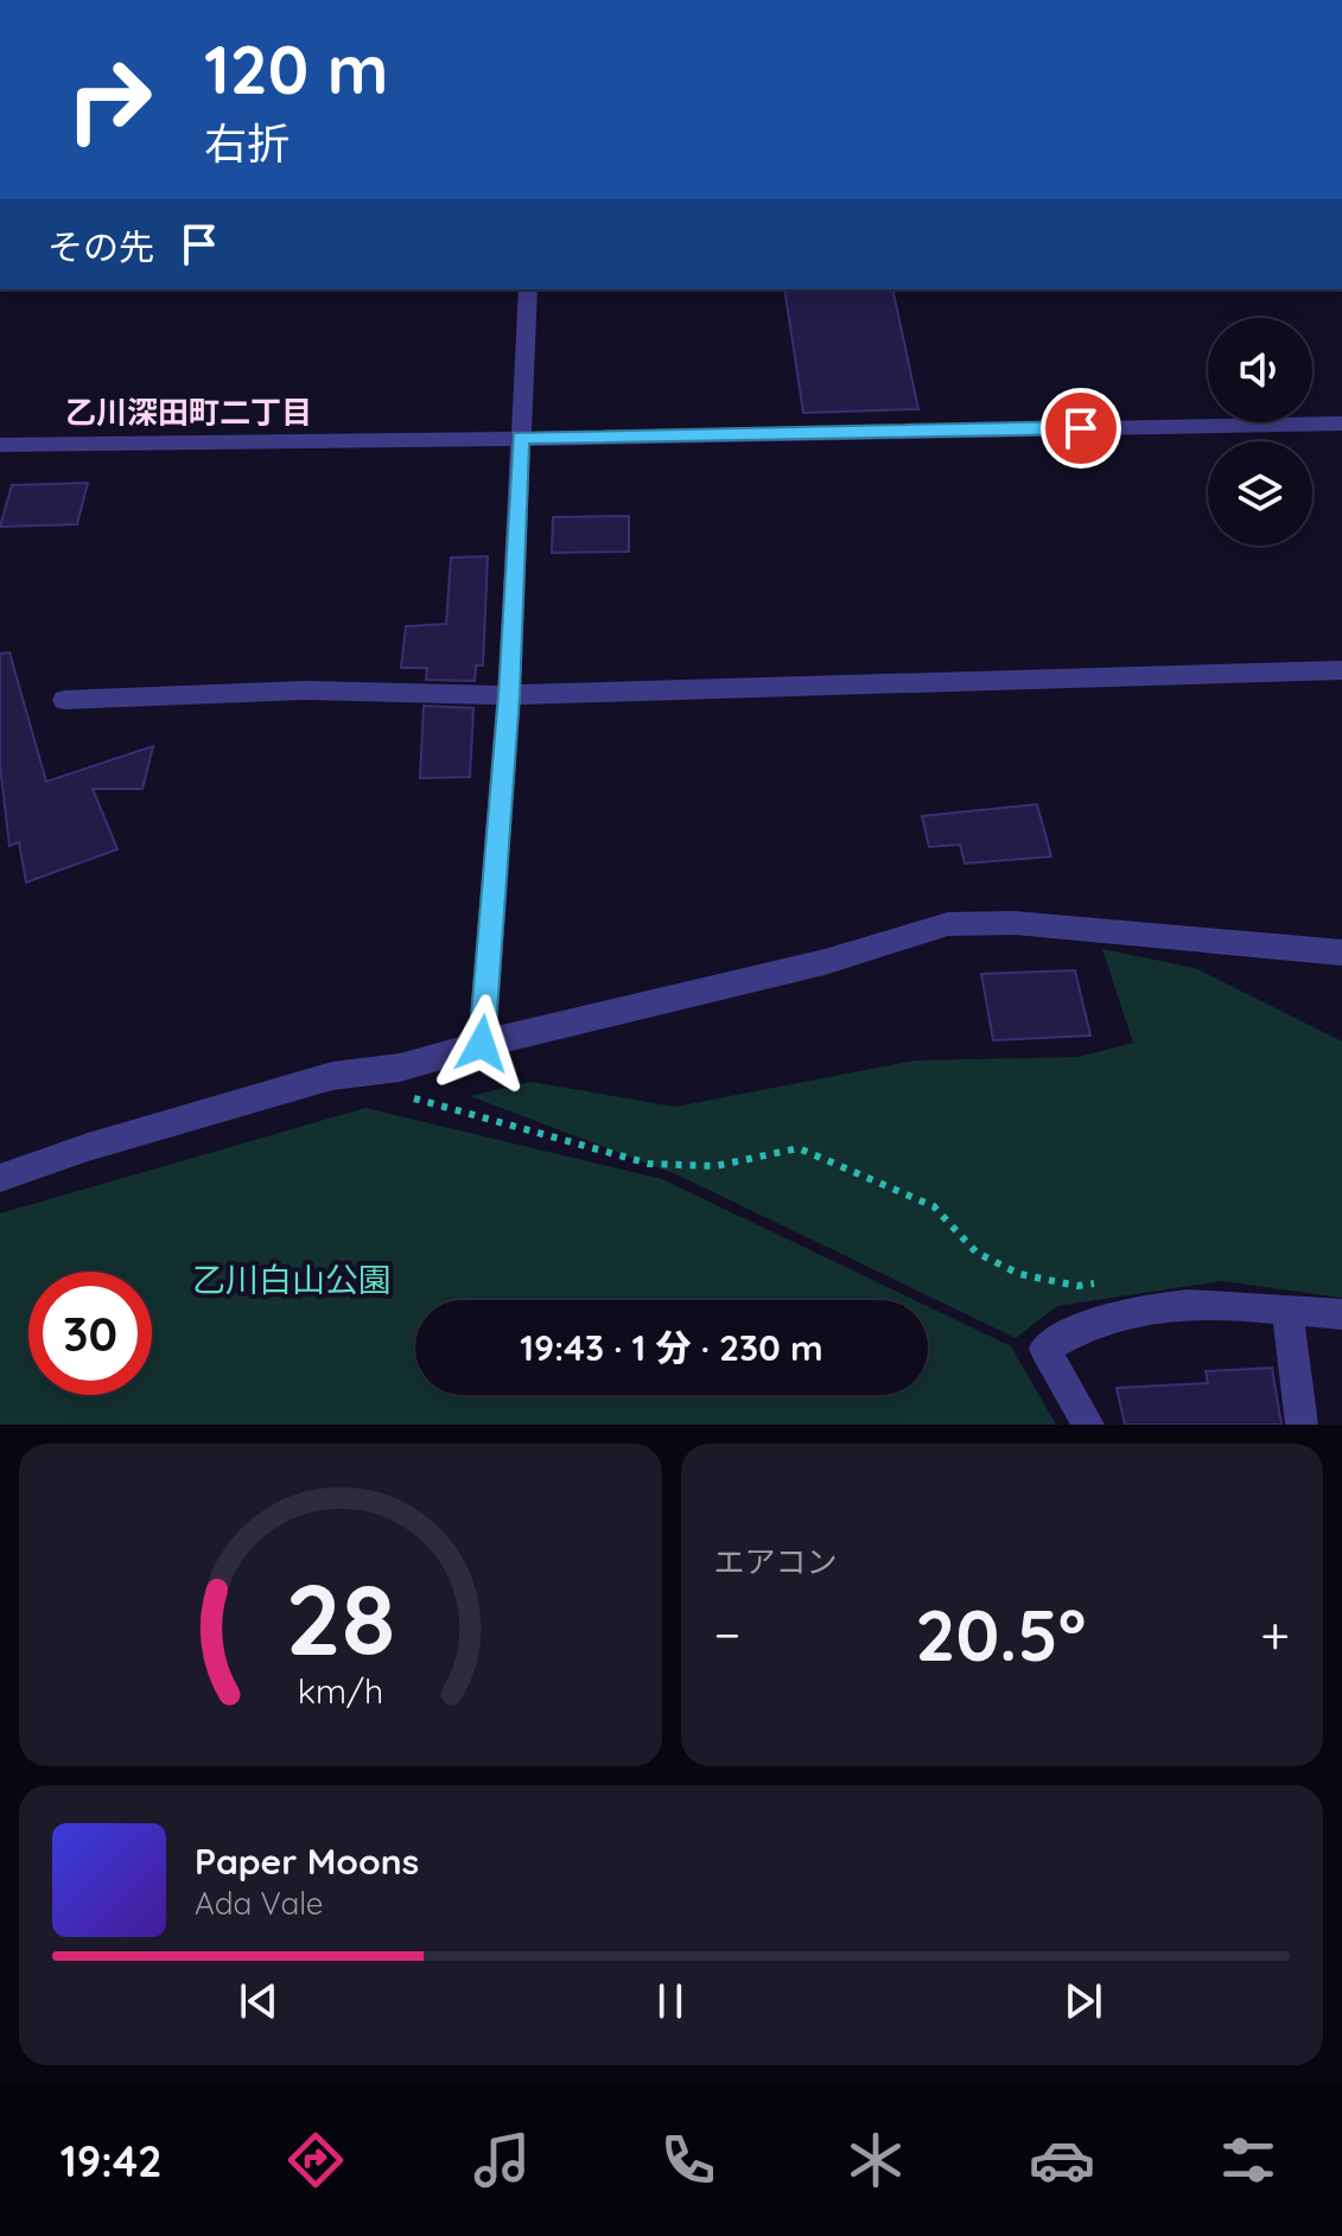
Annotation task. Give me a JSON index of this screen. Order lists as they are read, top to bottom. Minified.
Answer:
{"districts":["乙川深田町二丁目"],"parks":["乙川白山公園"],"page":{"turn":["120 m","右折"],"then":"その先","limit":"30","trip":"19:43 · 1 分 · 230 m","tile":"エアコン","heat":["−","20.5°","+"],"song":["Paper Moons","Ada Vale"],"tabs":"19:42","gauge":["28","km/h"]}}
